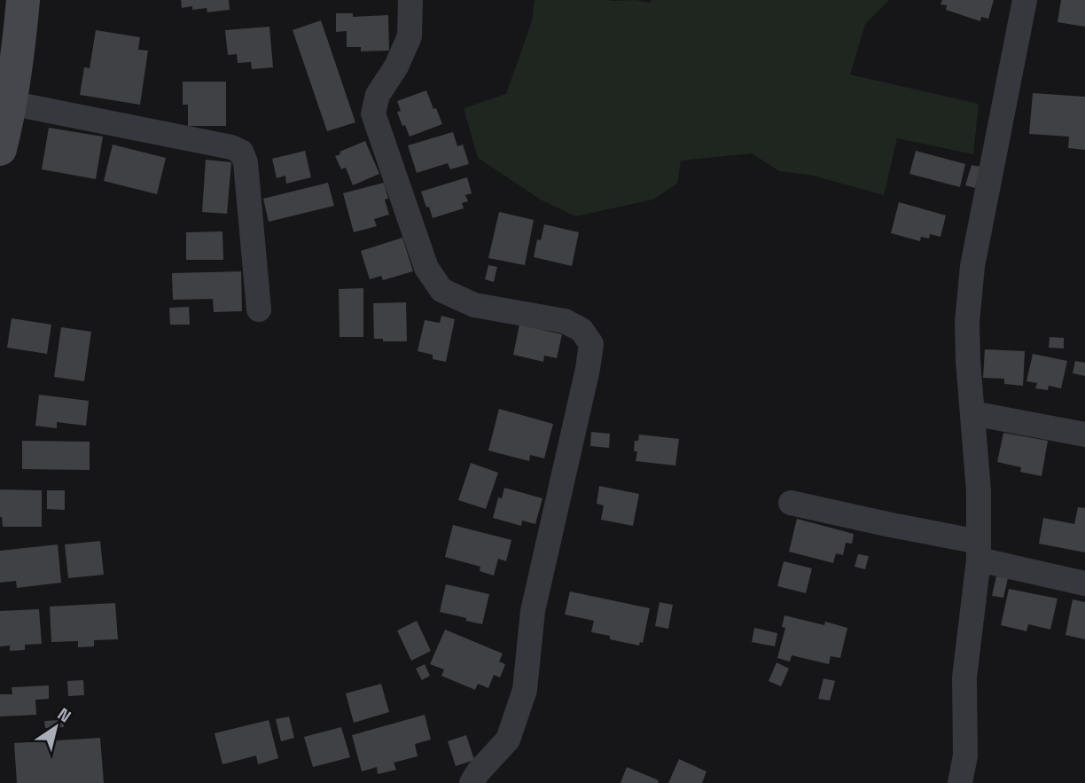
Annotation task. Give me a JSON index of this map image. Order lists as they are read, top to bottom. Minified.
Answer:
{"north":"top right"}
